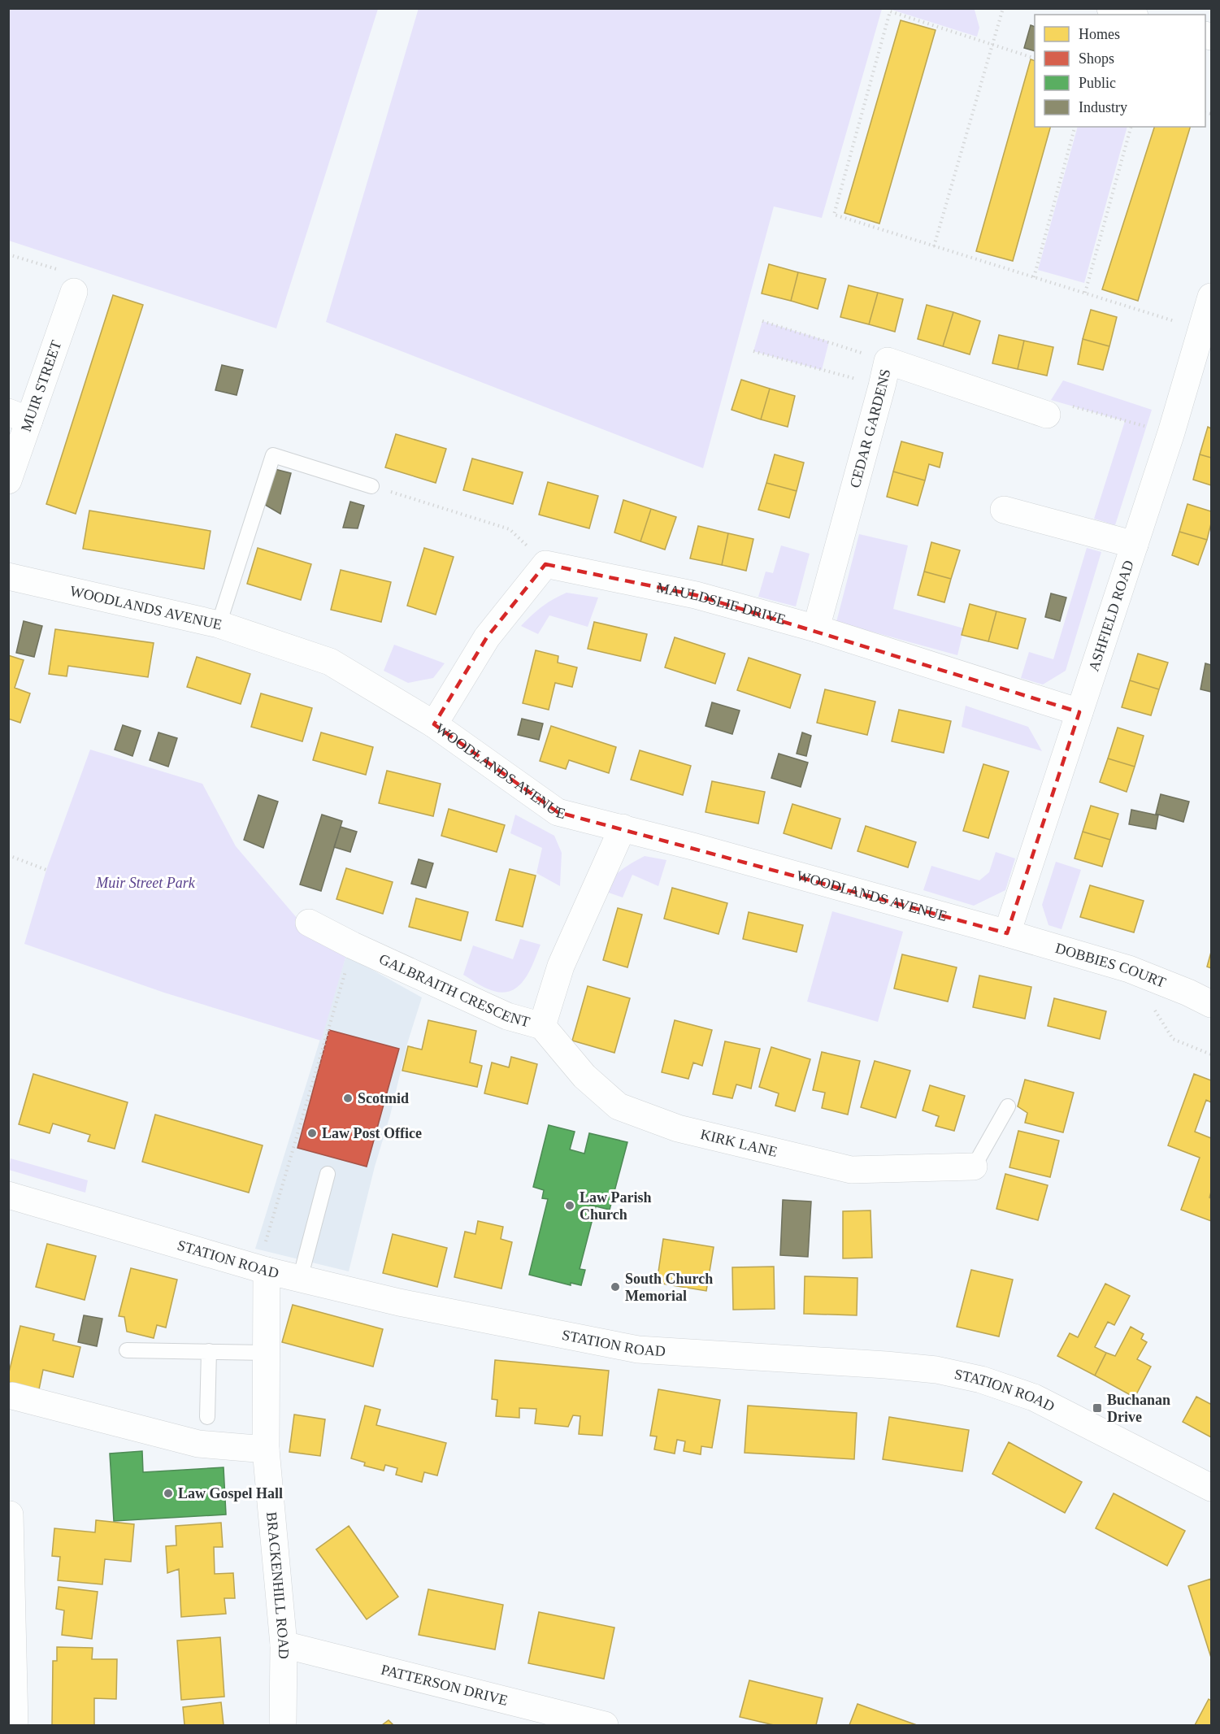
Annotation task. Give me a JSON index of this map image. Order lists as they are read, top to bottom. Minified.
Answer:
{"streets":{"street":["MUIR STREET","CEDAR GARDENS","MAULDSLIE DRIVE","WOODLANDS AVENUE","ASHFIELD ROAD","DOBBIES COURT","GALBRAITH CRESCENT","KIRK LANE","STATION ROAD","BRACKENHILL ROAD","PATTERSON DRIVE"]},"crossings":[["CEDAR GARDENS","MAULDSLIE DRIVE"],["MAULDSLIE DRIVE","ASHFIELD ROAD"],["WOODLANDS AVENUE","ASHFIELD ROAD"],["WOODLANDS AVENUE","DOBBIES COURT"],["WOODLANDS AVENUE","GALBRAITH CRESCENT"],["ASHFIELD ROAD","DOBBIES COURT"],["GALBRAITH CRESCENT","KIRK LANE"],["STATION ROAD","BRACKENHILL ROAD"],["BRACKENHILL ROAD","PATTERSON DRIVE"]],"parks":["Muir Street Park"],"places":{"other":["Scotmid","Law Post Office","Law Parish Church","South Church Memorial","Law Gospel Hall"],"transit":["Buchanan Drive"]},"legend":["Homes","Shops","Public","Industry"]}
